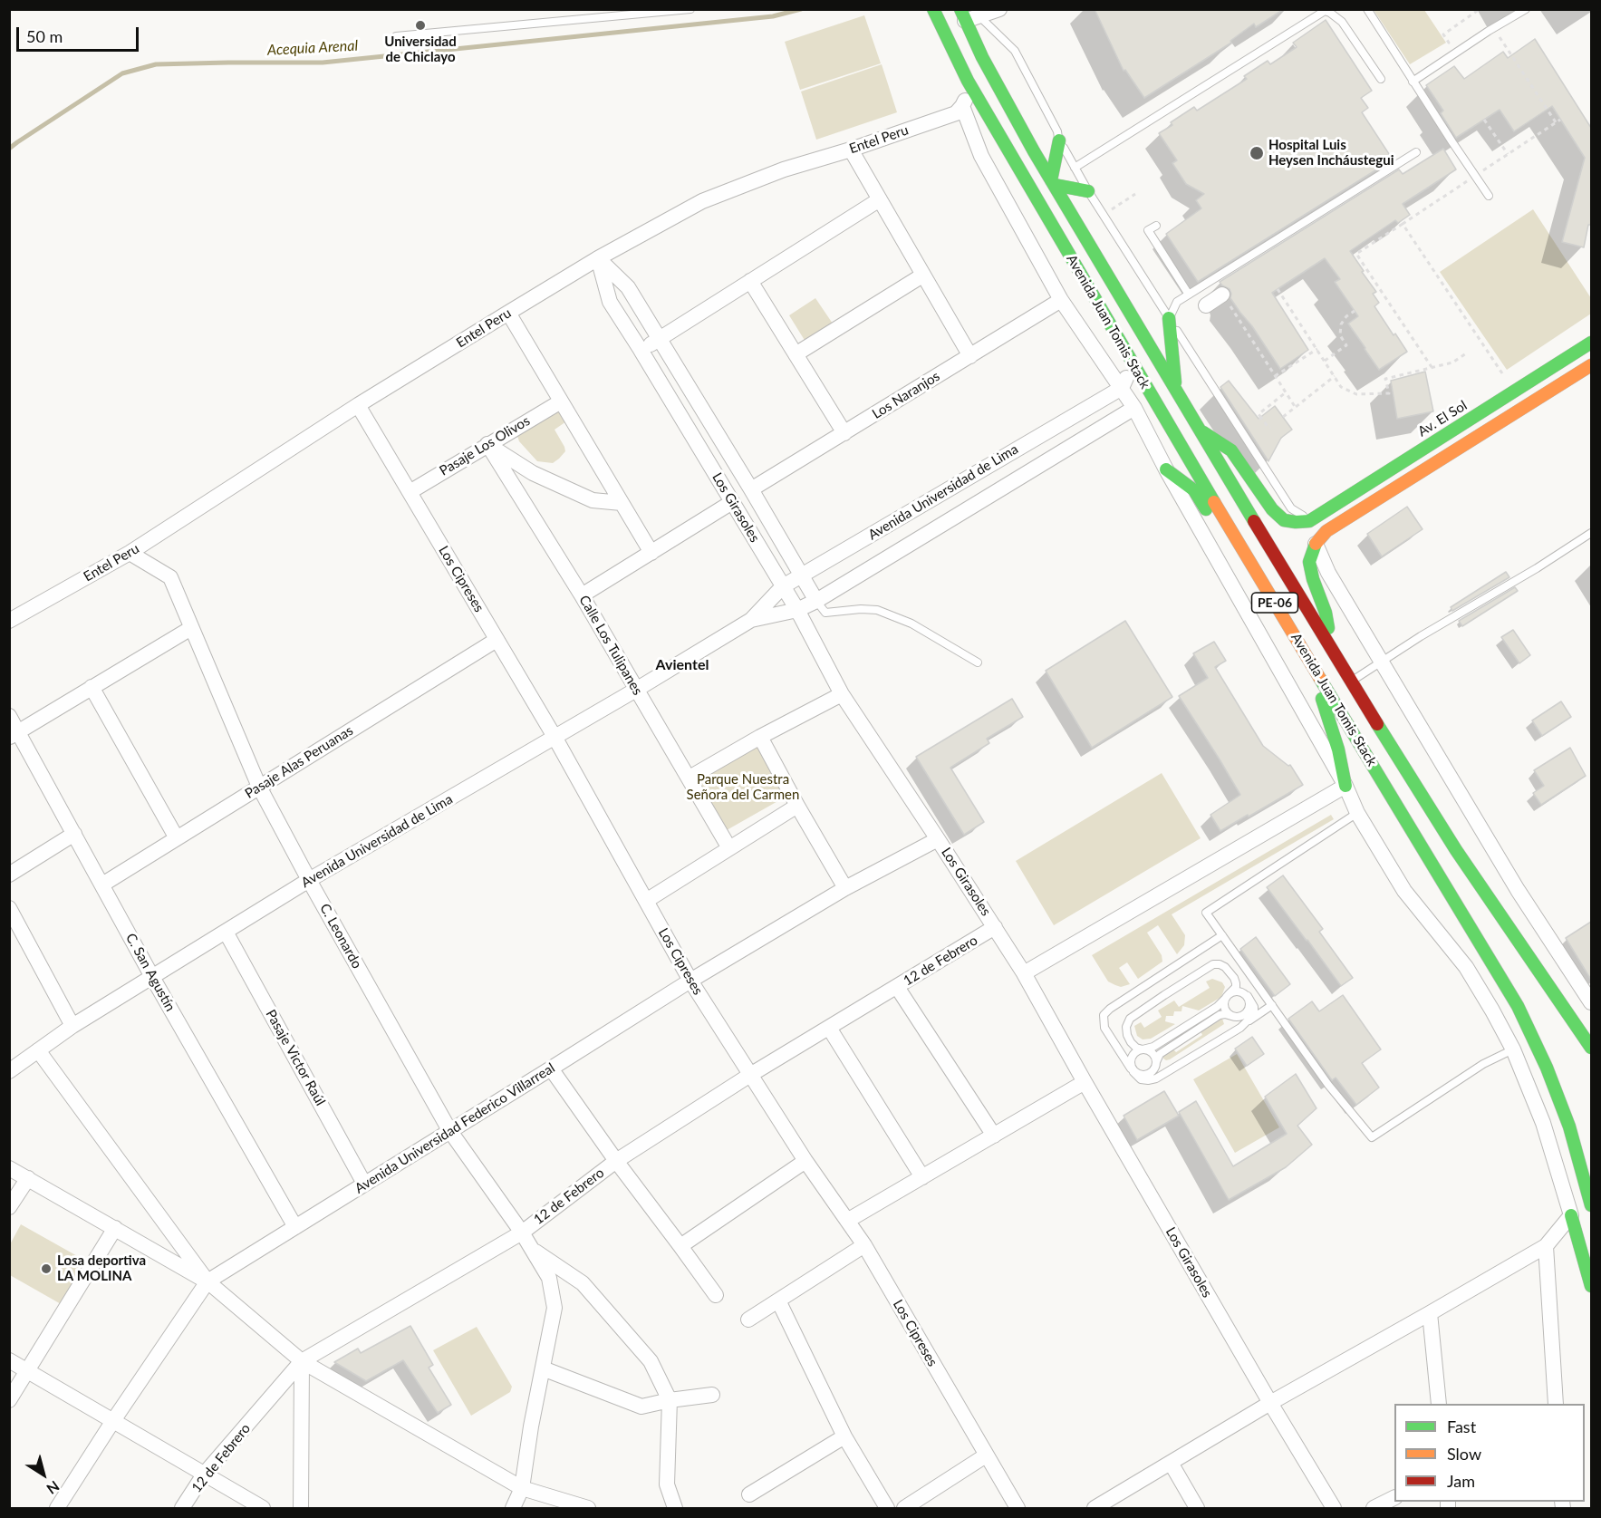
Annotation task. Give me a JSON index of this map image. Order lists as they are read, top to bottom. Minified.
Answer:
{"streets":{"main road":["Avenida Juan Tomis Stack","Av. El Sol","PE-06"],"street":["Entel Peru","Los Naranjos","Pasaje Los Olivos","Avenida Universidad de Lima","Los Girasoles","Los Cipreses","Calle Los Tulipanes","Pasaje Alas Peruanas","C. Leonardo","12 de Febrero","C. San Agustín","Pasaje Victor Raúl","Avenida Universidad Federico Villarreal"]},"crossings":[["Entel Peru","Avenida Juan Tomis Stack"],["Entel Peru","Los Girasoles"],["Entel Peru","Los Cipreses"],["Entel Peru","C. Leonardo"],["Avenida Juan Tomis Stack","Los Naranjos"],["Avenida Juan Tomis Stack","Avenida Universidad de Lima"],["Pasaje Los Olivos","Los Cipreses"],["Pasaje Los Olivos","Calle Los Tulipanes"],["Avenida Universidad de Lima","Los Girasoles"],["Avenida Universidad de Lima","Los Cipreses"],["Avenida Universidad de Lima","Calle Los Tulipanes"],["Avenida Universidad de Lima","C. Leonardo"],["Avenida Universidad de Lima","C. San Agustín"],["Avenida Universidad de Lima","Pasaje Victor Raúl"],["Los Girasoles","12 de Febrero"],["Los Girasoles","Avenida Universidad Federico Villarreal"],["Los Cipreses","Pasaje Alas Peruanas"],["Los Cipreses","12 de Febrero"],["Los Cipreses","Avenida Universidad Federico Villarreal"],["Pasaje Alas Peruanas","C. Leonardo"],["Pasaje Alas Peruanas","C. San Agustín"],["C. Leonardo","12 de Febrero"],["C. Leonardo","Avenida Universidad Federico Villarreal"],["C. San Agustín","Avenida Universidad Federico Villarreal"],["Pasaje Victor Raúl","Avenida Universidad Federico Villarreal"]],"districts":["Avientel"],"water":["Acequia Arenal"],"parks":["Parque Nuestra Señora del Carmen"],"places":["Universidad de Chiclayo","Hospital Luis Heysen Incháustegui","Losa deportiva LA MOLINA"],"legend":["Fast","Slow","Jam"],"scale_bar":"50 m","north":"bottom right"}
